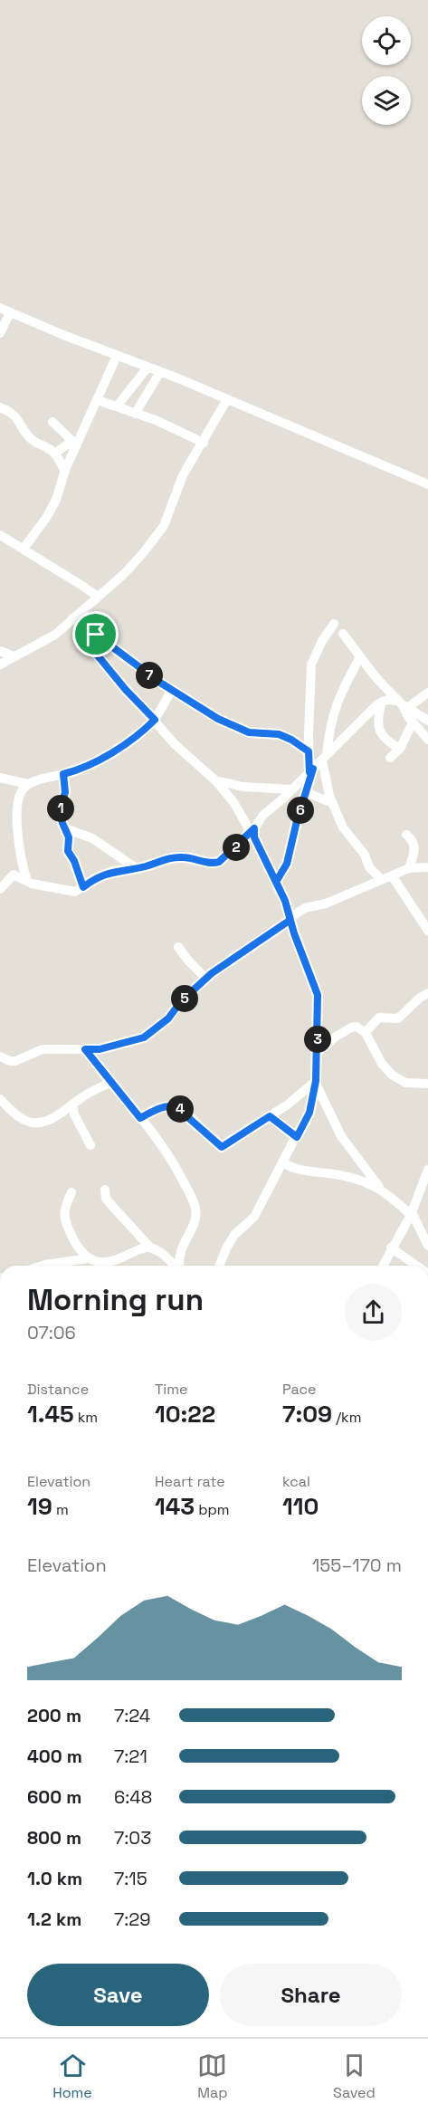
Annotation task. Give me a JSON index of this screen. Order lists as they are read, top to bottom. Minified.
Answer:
{"page":{"pins":["7","1","6","2","5","3","4"],"heading":["Morning run","07:06"],"stats":[["Distance","1.45 km"],["Time","10:22"],["Pace","7:09 /km"],["Elevation","19 m"],["Heart rate","143 bpm"],["kcal","110"]],"chart":["Elevation","155–170 m"],"list":[{"name":"200 m","note":"7:24"},{"name":"400 m","note":"7:21"},{"name":"600 m","note":"6:48"},{"name":"800 m","note":"7:03"},{"name":"1.0 km","note":"7:15"},{"name":"1.2 km","note":"7:29"}],"buttons":["Save","Share"],"tabs":["Home","Map","Saved"]}}
